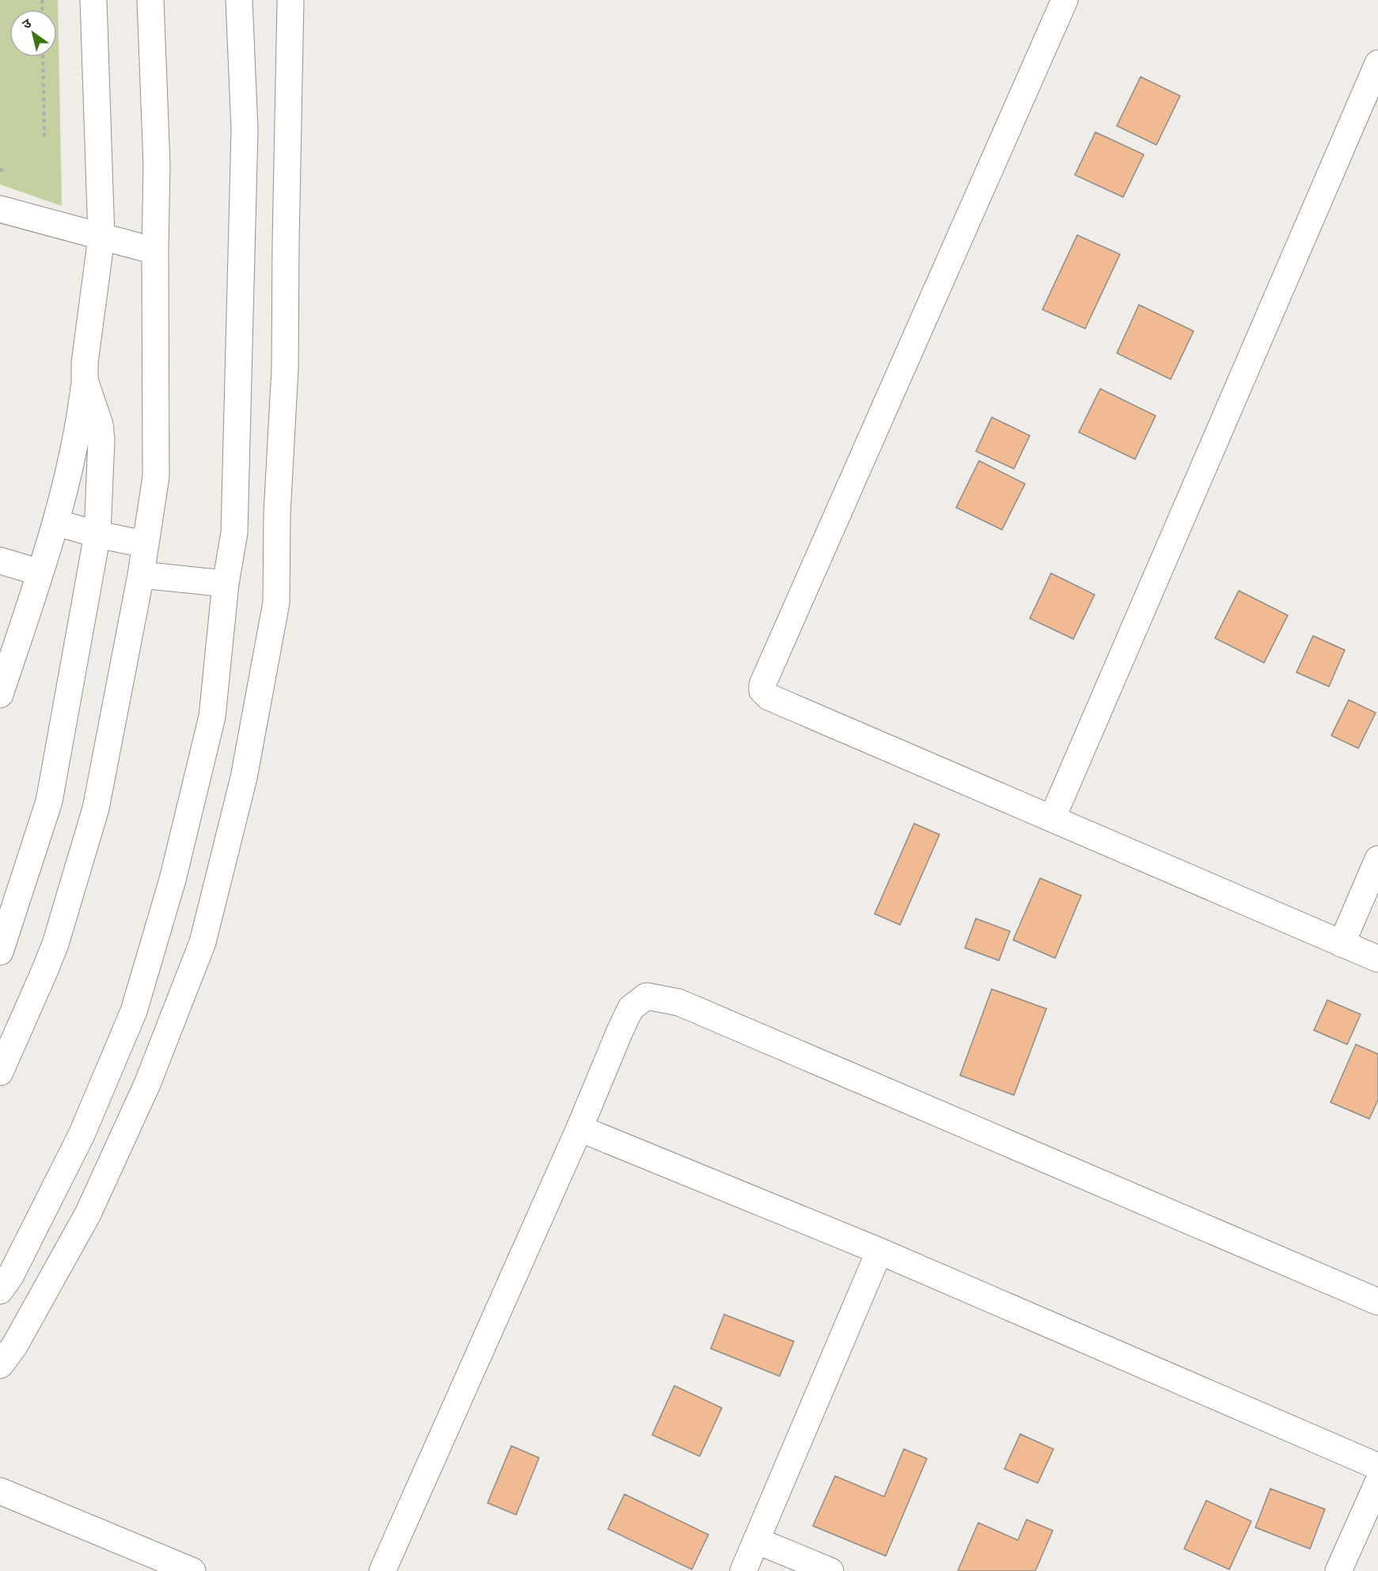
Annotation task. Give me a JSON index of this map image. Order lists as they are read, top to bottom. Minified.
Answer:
{"north":"top left"}
